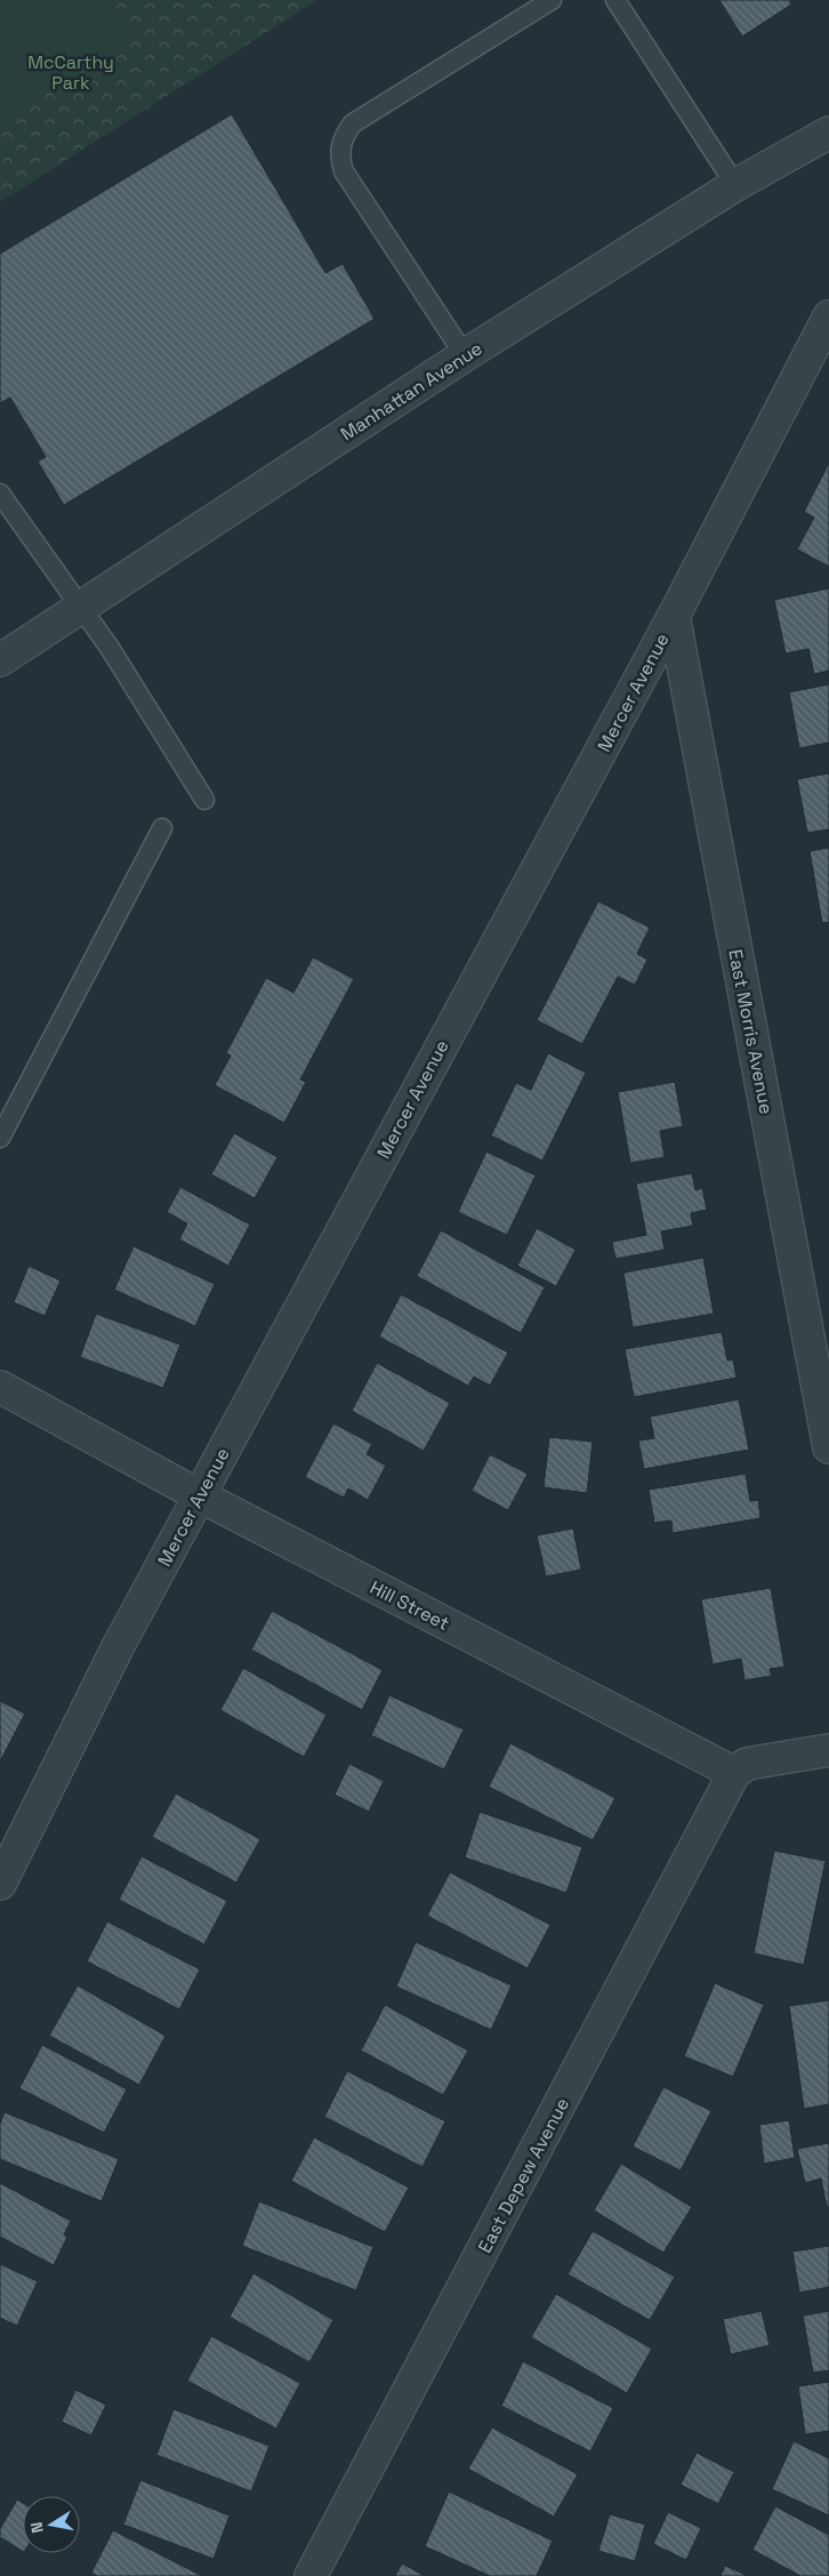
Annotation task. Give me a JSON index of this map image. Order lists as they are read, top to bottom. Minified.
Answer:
{"streets":{"street":["Manhattan Avenue","Mercer Avenue","East Morris Avenue","Hill Street","East Depew Avenue"]},"crossings":[["Mercer Avenue","East Morris Avenue"],["Mercer Avenue","Hill Street"],["Hill Street","East Depew Avenue"]],"parks":["McCarthy Park"],"north":"left"}
